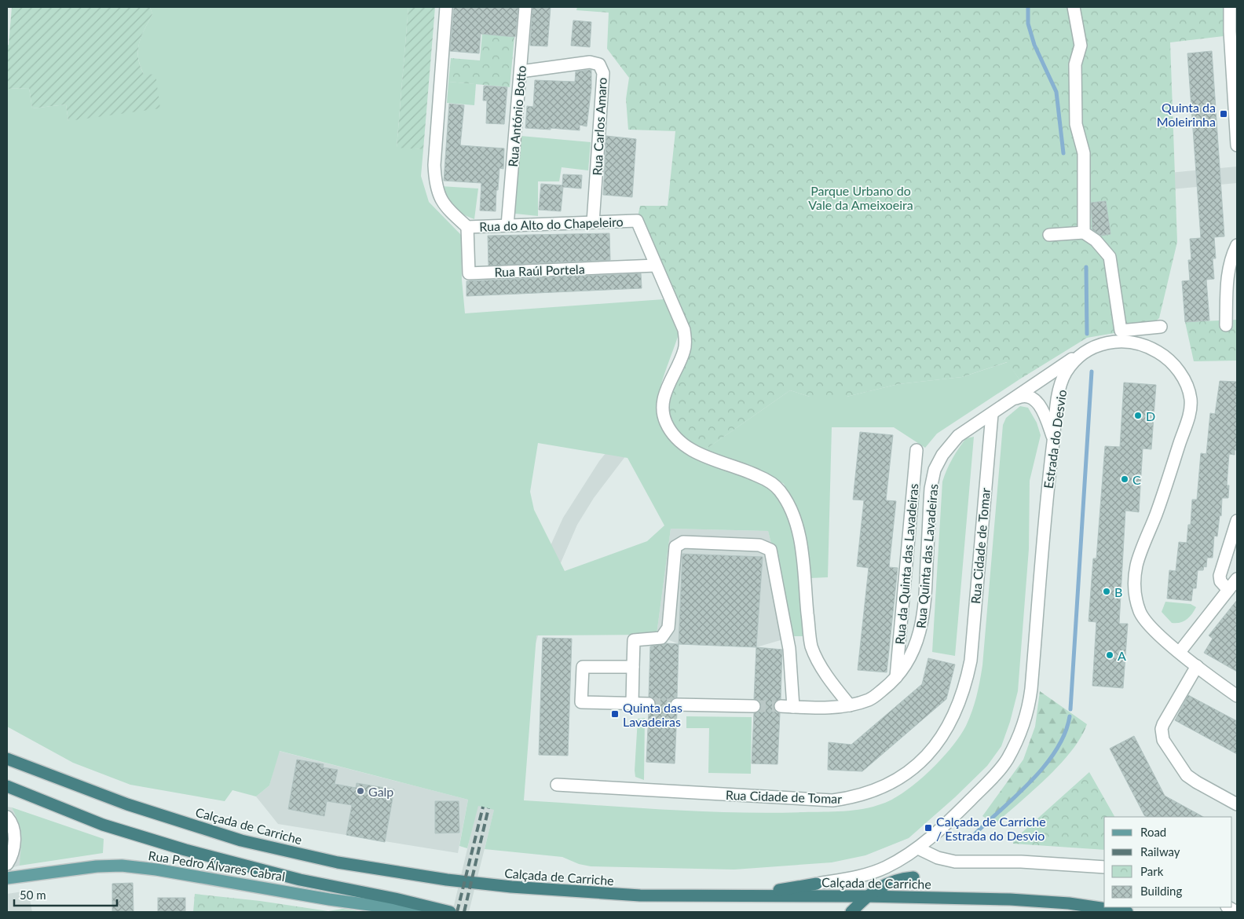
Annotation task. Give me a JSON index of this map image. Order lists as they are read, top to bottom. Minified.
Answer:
{"streets":{"highway":["Calçada de Carriche"],"main road":["Rua Pedro Álvares Cabral"],"street":["Rua António Botto","Rua Carlos Amaro","Rua do Alto do Chapeleiro","Rua Raúl Portela","Estrada do Desvio","Rua Cidade de Tomar","Rua Quinta das Lavadeiras","Rua da Quinta das Lavadeiras"]},"crossings":[["Rua António Botto","Rua Carlos Amaro"],["Rua António Botto","Rua do Alto do Chapeleiro"],["Rua Carlos Amaro","Rua do Alto do Chapeleiro"],["Rua do Alto do Chapeleiro","Rua Raúl Portela"],["Rua do Alto do Chapeleiro","Rua Quinta das Lavadeiras"],["Rua Cidade de Tomar","Rua Quinta das Lavadeiras"],["Rua Quinta das Lavadeiras","Rua da Quinta das Lavadeiras"]],"parks":["Parque Urbano do Vale da Ameixoeira"],"places":{"transit":["Quinta da Moleirinha","Quinta das Lavadeiras","Calçada de Carriche / Estrada do Desvio"],"other":["D","C","B","A","Galp"]},"legend":["Road","Railway","Park","Building"],"scale_bar":"50 m"}
